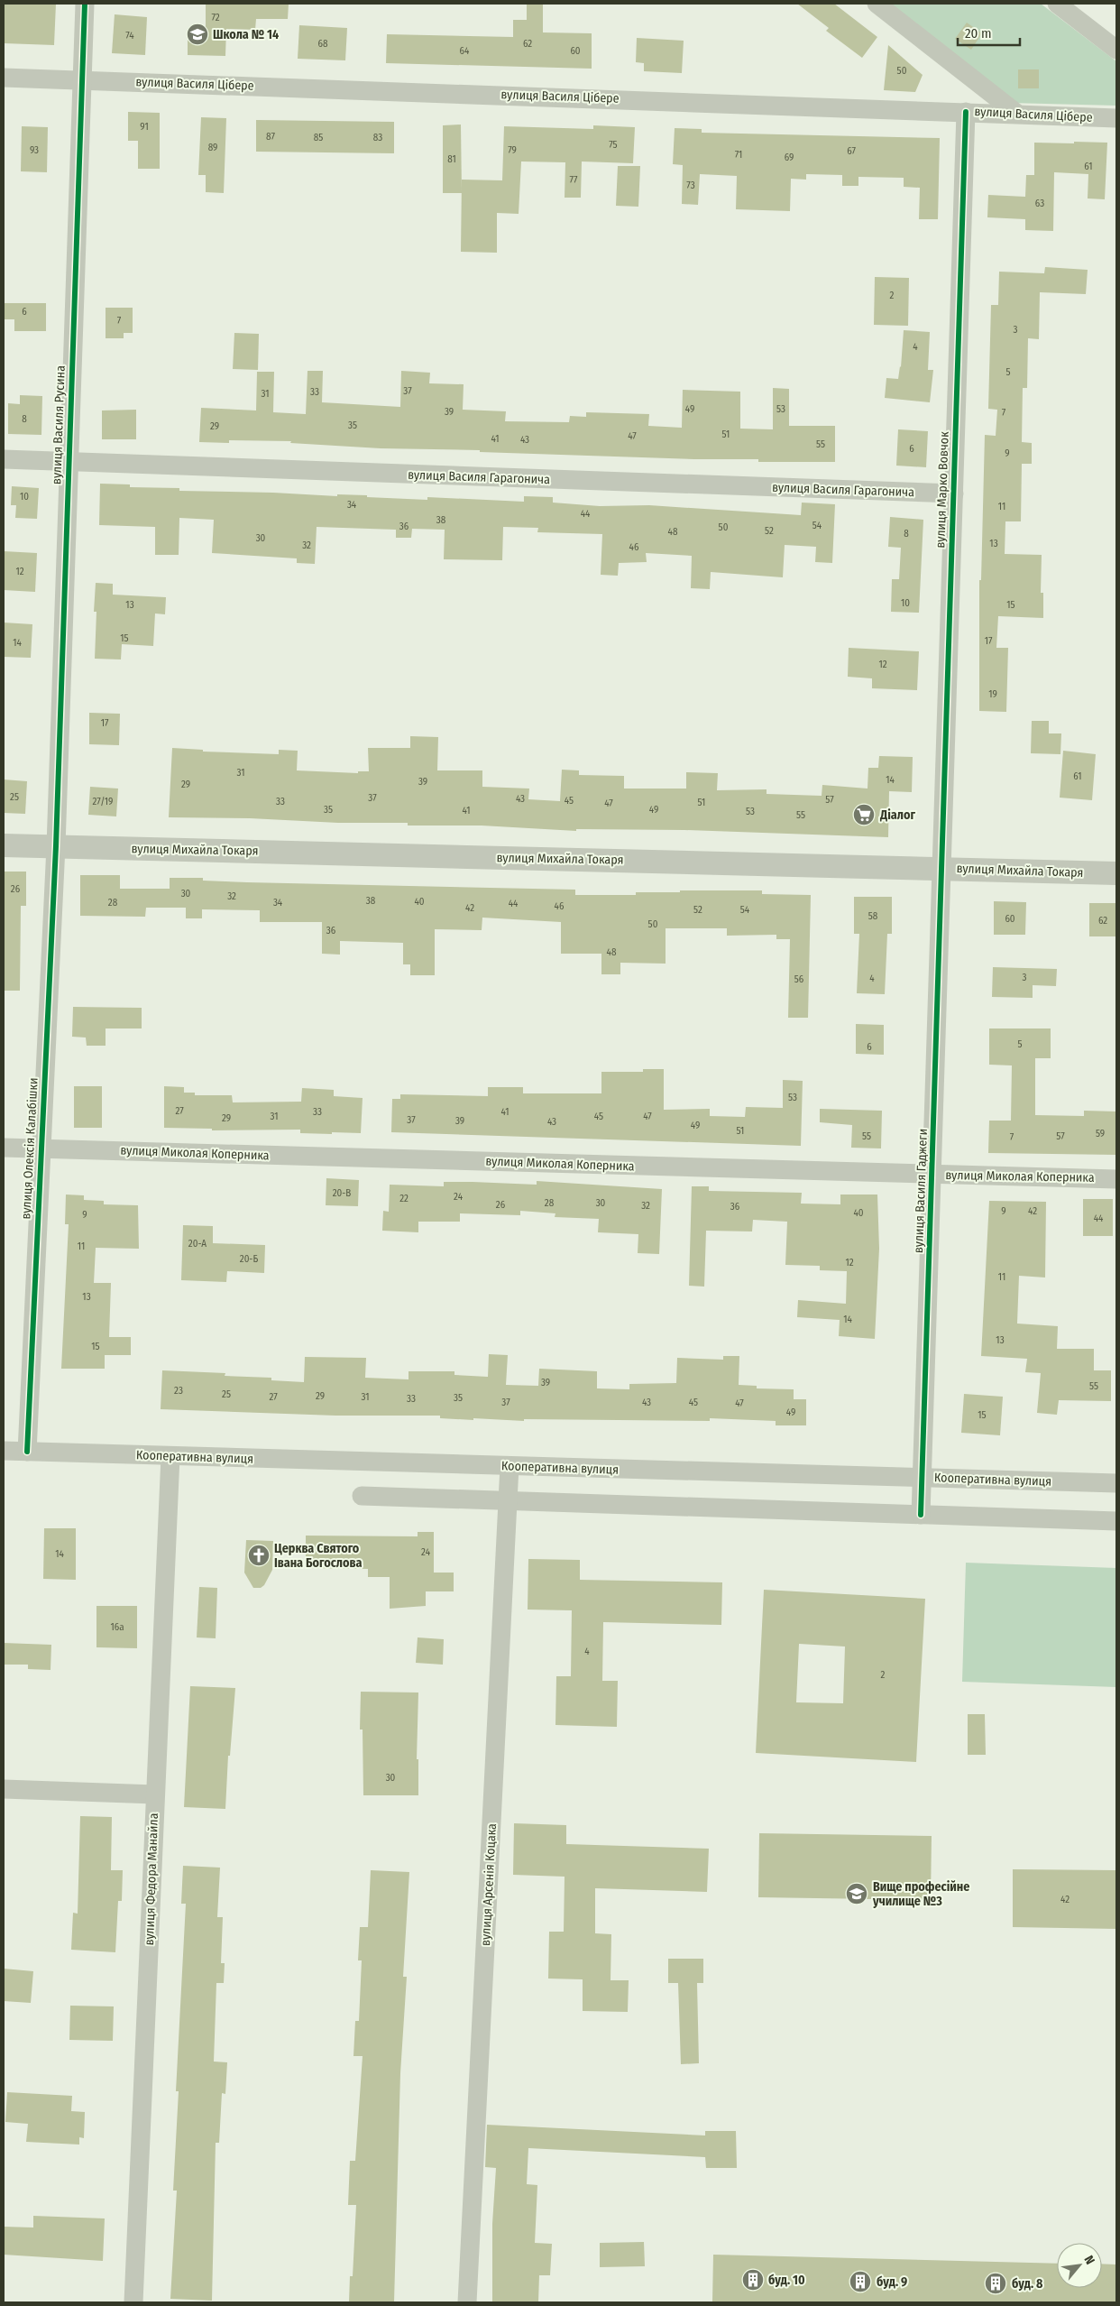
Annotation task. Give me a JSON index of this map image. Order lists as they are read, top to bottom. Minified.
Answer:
{"streets":{"street":["вулиця Василя Цібере","вулиця Василя Русина","вулиця Василя Гарагонича","вулиця Марко Вовчок","вулиця Михайла Токаря","вулиця Олексія Калабішки","вулиця Миколая Коперника","вулиця Василя Гаджеги","Кооперативна вулиця","вулиця Федора Манайла","вулиця Арсенія Коцака"]},"crossings":[["вулиця Василя Цібере","вулиця Василя Русина"],["вулиця Василя Цібере","вулиця Марко Вовчок"],["вулиця Василя Русина","вулиця Василя Гарагонича"],["вулиця Василя Русина","вулиця Михайла Токаря"],["вулиця Василя Русина","вулиця Олексія Калабішки"],["вулиця Василя Гарагонича","вулиця Марко Вовчок"],["вулиця Марко Вовчок","вулиця Михайла Токаря"],["вулиця Марко Вовчок","вулиця Василя Гаджеги"],["вулиця Михайла Токаря","вулиця Олексія Калабішки"],["вулиця Михайла Токаря","вулиця Василя Гаджеги"],["вулиця Олексія Калабішки","вулиця Миколая Коперника"],["вулиця Олексія Калабішки","Кооперативна вулиця"],["вулиця Миколая Коперника","вулиця Василя Гаджеги"],["вулиця Василя Гаджеги","Кооперативна вулиця"],["Кооперативна вулиця","вулиця Федора Манайла"],["Кооперативна вулиця","вулиця Арсенія Коцака"]],"places":{"school or university":["Школа № 14","Вище професійне училище №3"],"supermarket":["Діалог"],"church":["Церква Святого Івана Богослова"],"building":["буд. 10","буд. 9","буд. 8"]},"house_numbers":["72","74","68","62","64","60","50","91","87","85","83","75","89","93","79","67","71","69","81","61","77","73","63","2","6","7","3","4","5","37","33","31","49","53","39","7","8","35","29","51","47","41","43","55","6","9","10","34","11","44","38","54","36","50","52","48","8","30","13","32","46","12","10","13","15","15","17","14","12","19","17","31","61","14","39","29","25","37","43","57","45","27/19","33","51","47","35","49","41","53","55","26","30","32","38","40","28","34","44","46","42","52","54","58","60","62","50","36","48","3","4","56","5","6","53","27","33","41","31","45","47","29","37","39","43","49","51","59","55","57","7","20-В","24","22","28","30","26","32","36","9","42","40","9","44","20-А","11","20-Б","12","11","13","14","13","15","39","55","23","25","29","27","31","35","33","37","43","45","47","49","15","24","14","16а","4","2","30","42"],"scale_bar":"20 m","north":"top right"}
